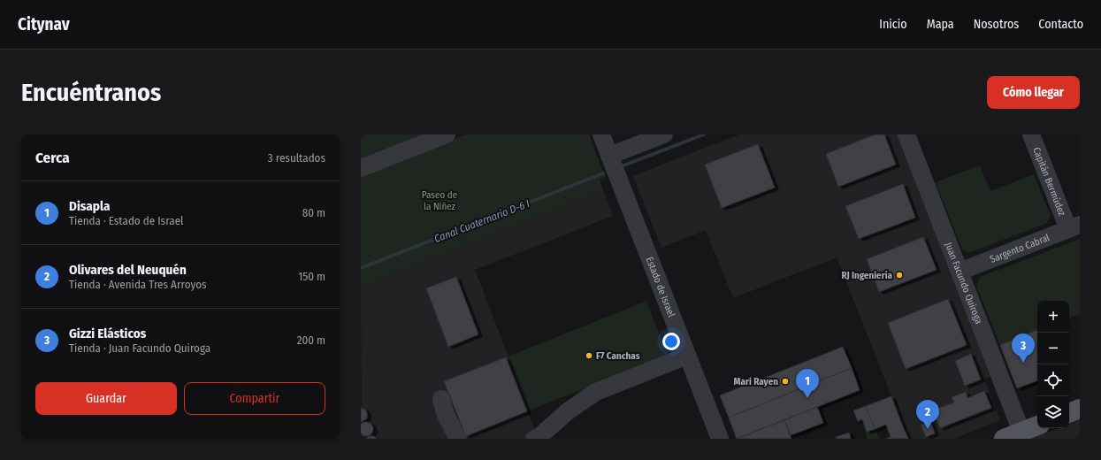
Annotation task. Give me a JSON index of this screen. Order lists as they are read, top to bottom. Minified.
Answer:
{"streets":{"street":["Capitán Bermúdez","Sargento Cabral","Juan Facundo Quiroga","Estado de Israel"]},"crossings":[["Capitán Bermúdez","Sargento Cabral"],["Sargento Cabral","Juan Facundo Quiroga"]],"water":["Canal Cuaternario D-6 I"],"parks":["Paseo de la Niñez"],"places":["RJ Ingeniería","F7 Canchas","Mari Rayen"],"page":{"header":"Citynav","nav":["Inicio","Mapa","Nosotros","Contacto"],"buttons":["Cómo llegar",["Guardar","Compartir"]],"title":"Encuéntranos","heading":["Cerca","3 resultados"],"list":[{"mark":"1","name":"Disapla","note":"Tienda · Estado de Israel","value":"80 m"},{"mark":"2","name":"Olivares del Neuquén","note":"Tienda · Avenida Tres Arroyos","value":"150 m"},{"mark":"3","name":"Gizzi Elásticos","note":"Tienda · Juan Facundo Quiroga","value":"200 m"}],"map_buttons":["+","−"],"pins":["3","1","2"]}}
